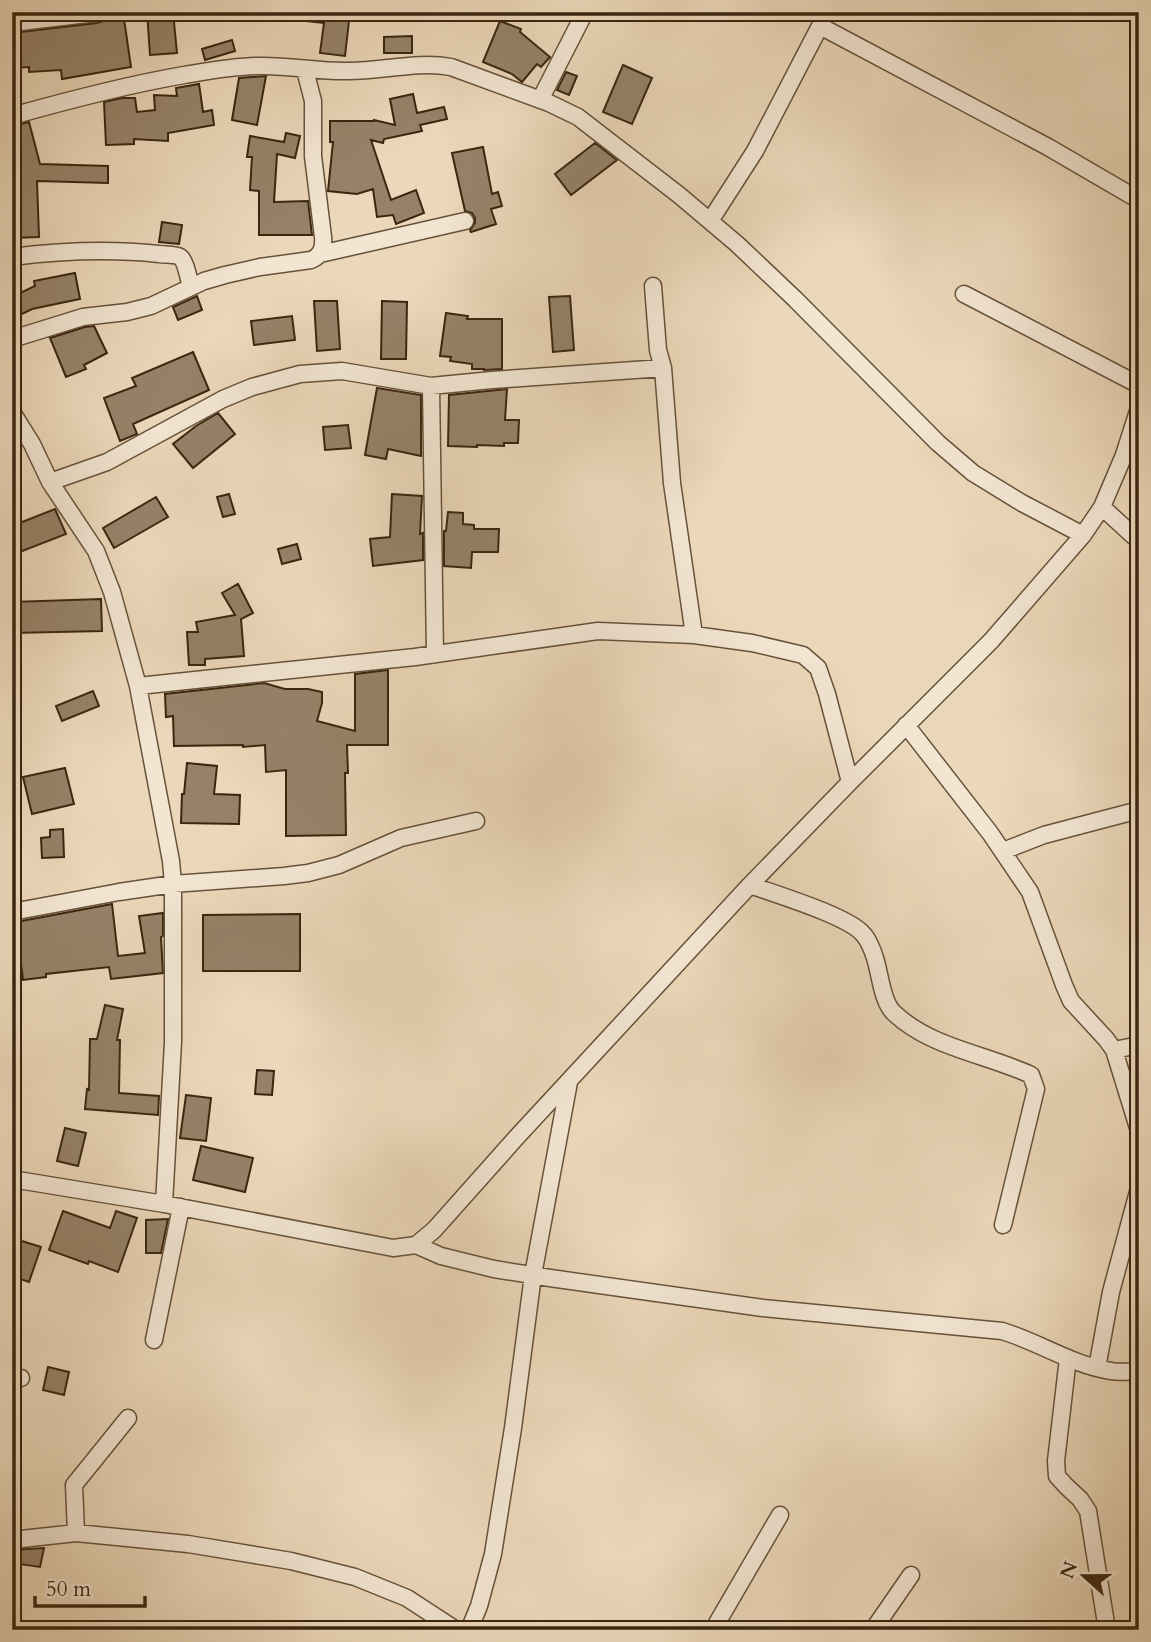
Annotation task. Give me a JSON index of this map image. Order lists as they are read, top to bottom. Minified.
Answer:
{"scale_bar":"50 m","north":"left"}
